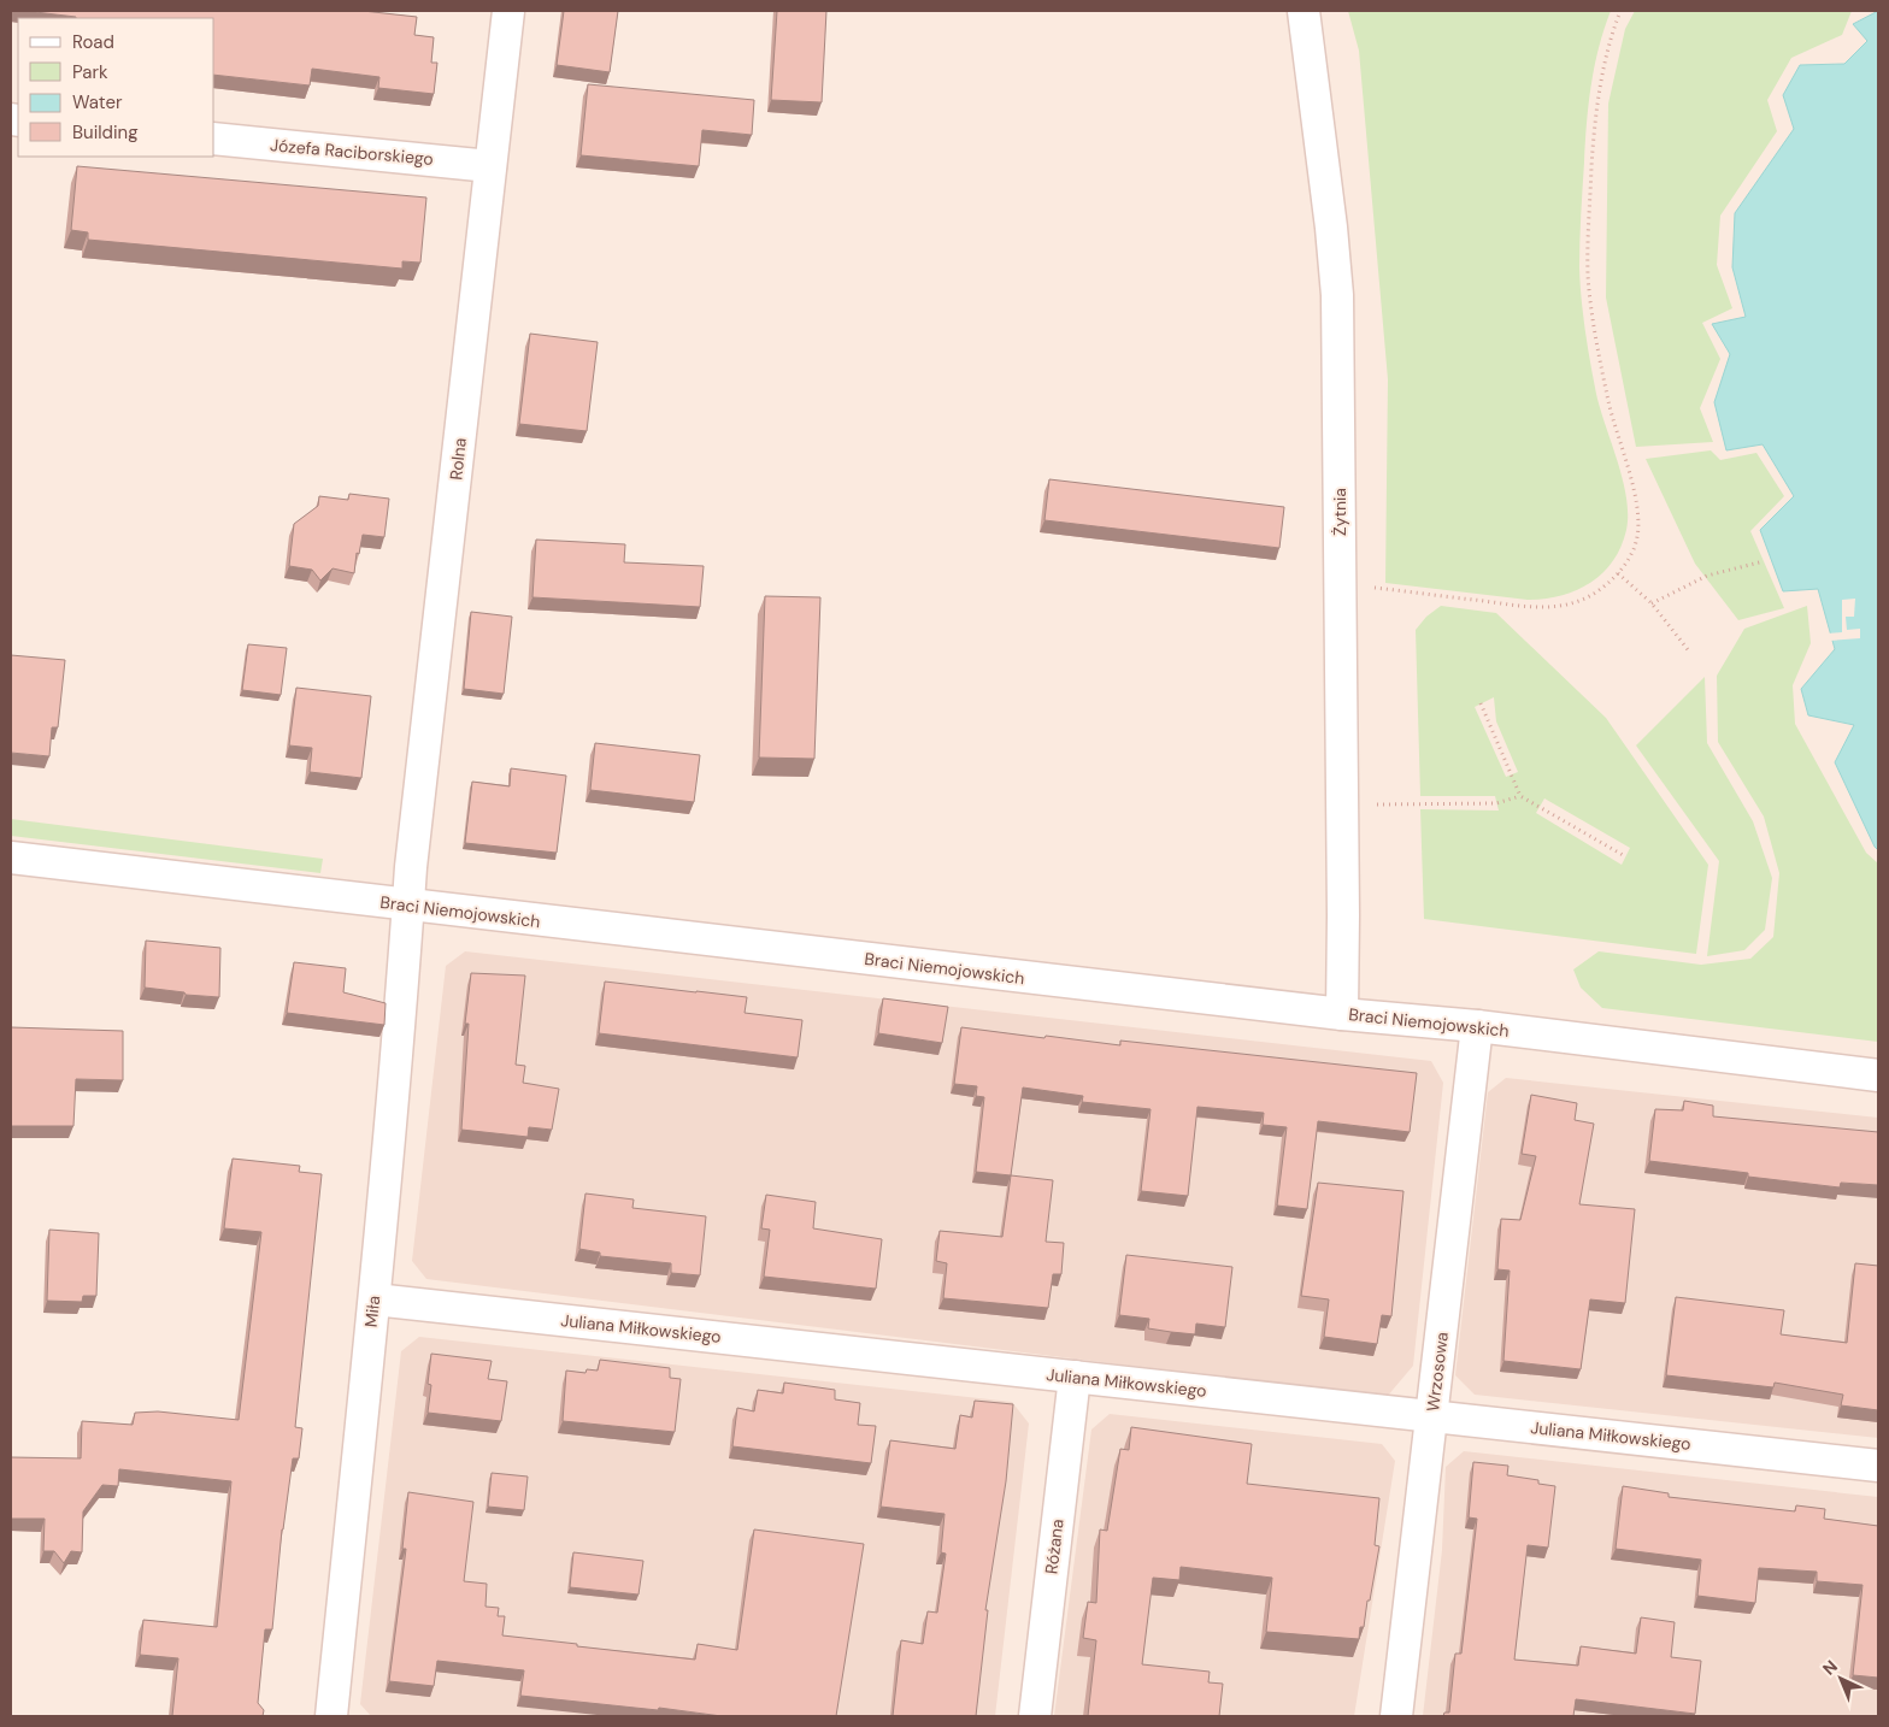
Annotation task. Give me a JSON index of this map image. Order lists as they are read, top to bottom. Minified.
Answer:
{"streets":{"street":["Józefa Raciborskiego","Rolna","Żytnia","Braci Niemojowskich","Miła","Juliana Miłkowskiego","Wrzosowa","Różana"]},"crossings":[["Józefa Raciborskiego","Rolna"],["Rolna","Braci Niemojowskich"],["Rolna","Miła"],["Żytnia","Braci Niemojowskich"],["Braci Niemojowskich","Miła"],["Braci Niemojowskich","Wrzosowa"],["Miła","Juliana Miłkowskiego"],["Juliana Miłkowskiego","Wrzosowa"],["Juliana Miłkowskiego","Różana"]],"legend":["Road","Park","Water","Building"],"north":"top left"}
